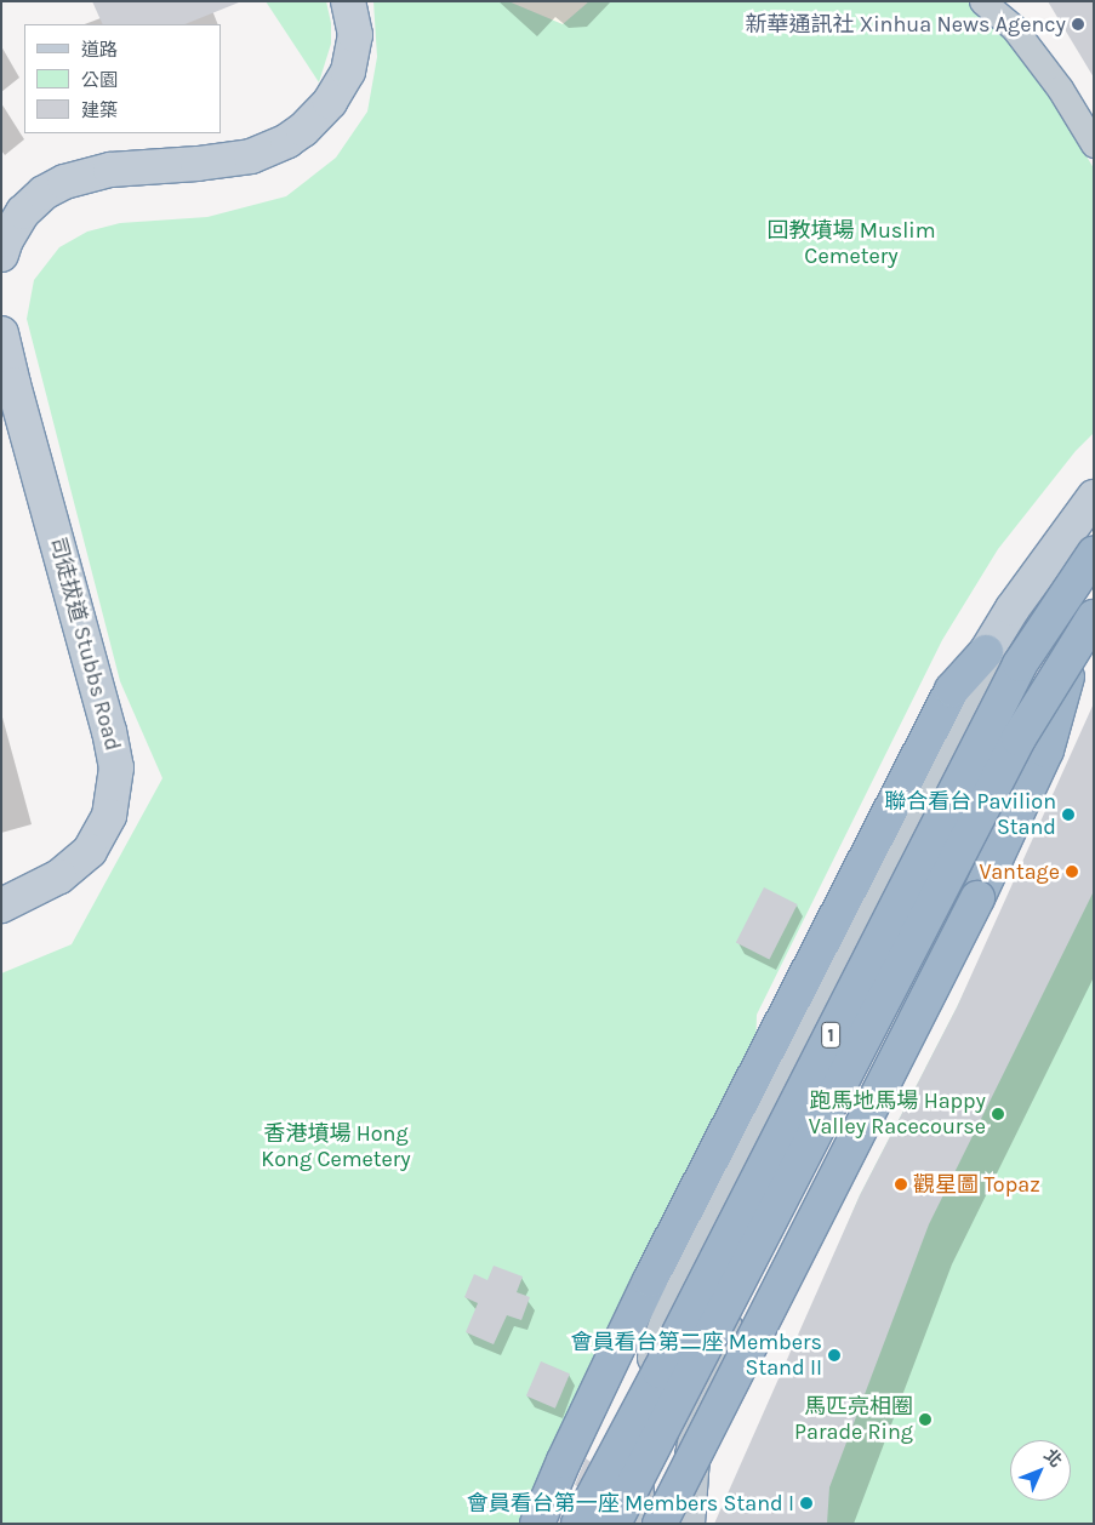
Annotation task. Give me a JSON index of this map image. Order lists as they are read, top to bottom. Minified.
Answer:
{"streets":{"highway":["1"],"main road":["司徒拔道 Stubbs Road"]},"parks":["回教墳場 Muslim Cemetery","香港墳場 Hong Kong Cemetery"],"places":["新華通訊社 Xinhua News Agency","聯合看台 Pavilion Stand","Vantage","跑馬地馬場 Happy Valley Racecourse","觀星圖 Topaz","會員看台第二座 Members Stand II","馬匹亮相圈 Parade Ring","會員看台第一座 Members Stand I"],"legend":["道路","公園","建築"],"north":"top right"}
